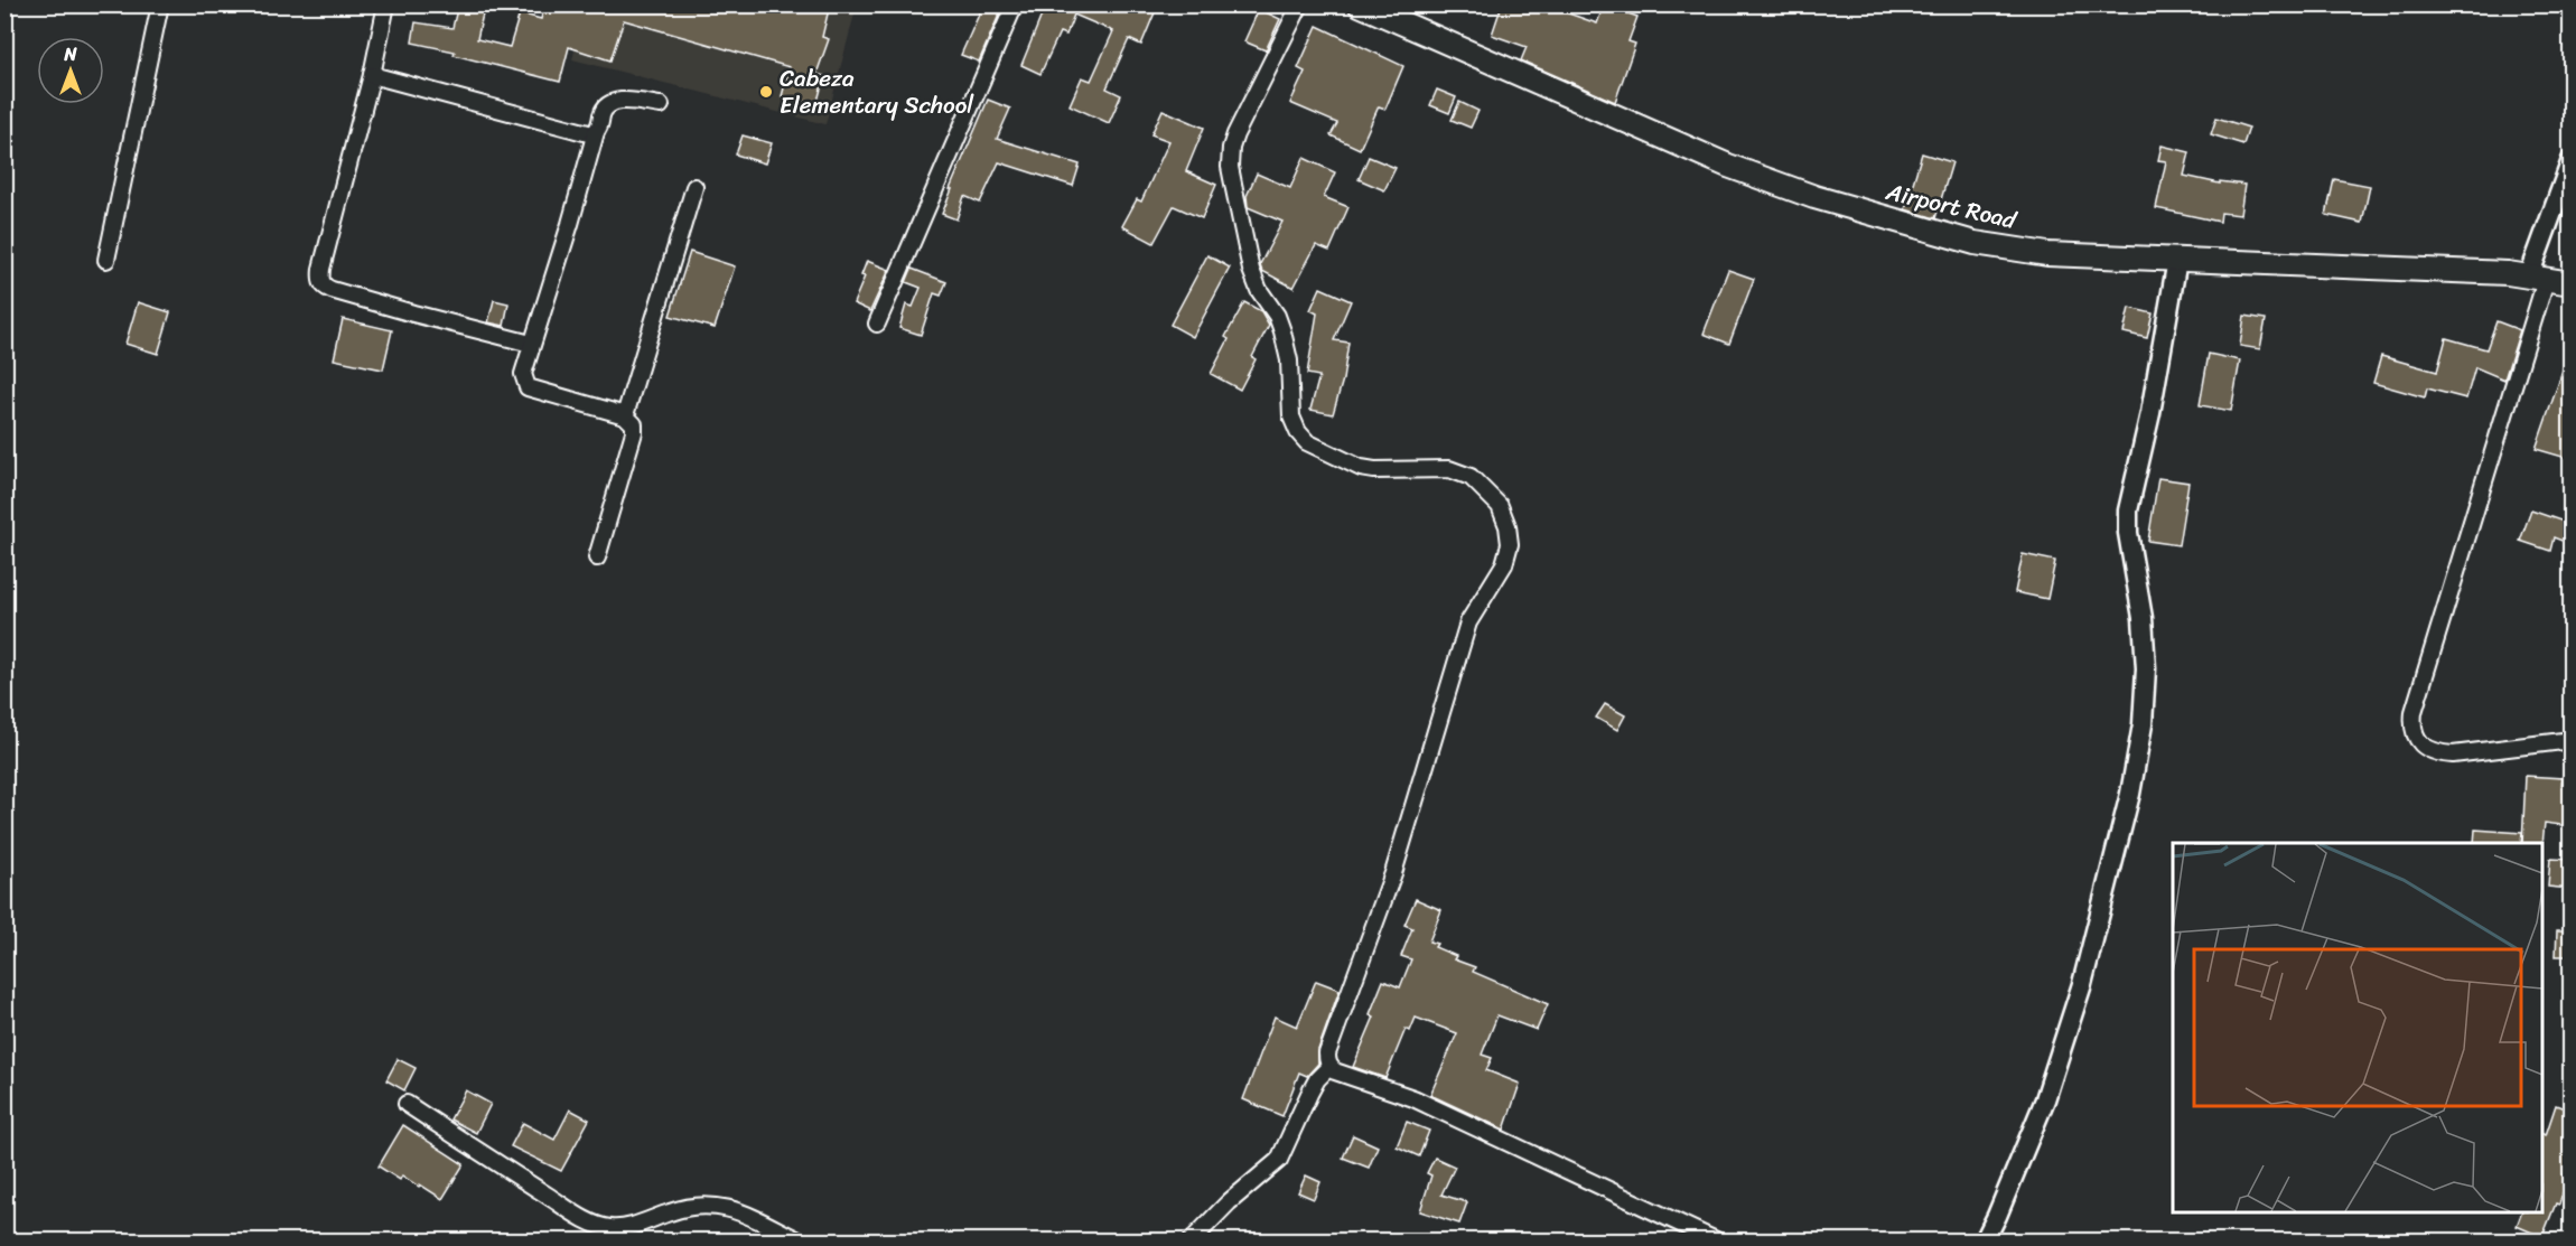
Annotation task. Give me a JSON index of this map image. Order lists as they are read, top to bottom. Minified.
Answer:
{"streets":{"main road":["Airport Road"]},"places":["Cabeza Elementary School"],"north":"top"}
